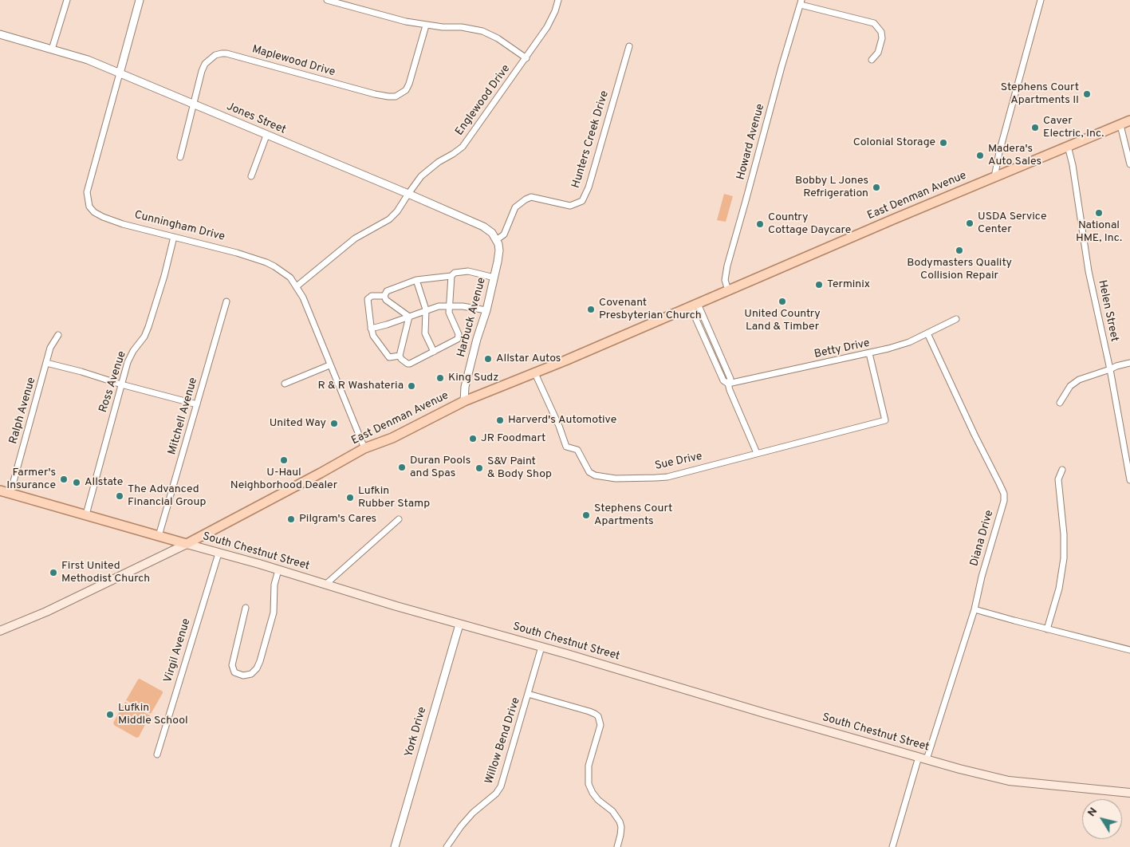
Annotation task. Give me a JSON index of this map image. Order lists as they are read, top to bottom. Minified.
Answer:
{"streets":{"main road":["East Denman Avenue","South Chestnut Street"],"street":["Maplewood Drive","Englewood Drive","Jones Street","Hunters Creek Drive","Howard Avenue","Cunningham Drive","Helen Street","Harbuck Avenue","Betty Drive","Ross Avenue","Ralph Avenue","Mitchell Avenue","Sue Drive","Diana Drive","Virgil Avenue","York Drive","Willow Bend Drive"]},"crossings":[["Maplewood Drive","Jones Street"],["Englewood Drive","Jones Street"],["Englewood Drive","Cunningham Drive"],["Jones Street","Hunters Creek Drive"],["Jones Street","Cunningham Drive"],["Jones Street","Harbuck Avenue"],["Hunters Creek Drive","Harbuck Avenue"],["Howard Avenue","East Denman Avenue"],["East Denman Avenue","Cunningham Drive"],["East Denman Avenue","Helen Street"],["East Denman Avenue","Harbuck Avenue"],["East Denman Avenue","Sue Drive"],["East Denman Avenue","South Chestnut Street"],["Cunningham Drive","Ross Avenue"],["Betty Drive","Sue Drive"],["Betty Drive","Diana Drive"],["Ross Avenue","South Chestnut Street"],["Ralph Avenue","South Chestnut Street"],["Mitchell Avenue","South Chestnut Street"],["Diana Drive","South Chestnut Street"],["South Chestnut Street","Virgil Avenue"],["South Chestnut Street","York Drive"],["South Chestnut Street","Willow Bend Drive"]],"places":["Stephens Court Apartments II","Caver Electric, Inc.","Colonial Storage","Madera's Auto Sales","Bobby L Jones Refrigeration","National HME, Inc.","USDA Service Center","Country Cottage Daycare","Bodymasters Quality Collision Repair","Terminix","United Country Land & Timber","Covenant Presbyterian Church","Allstar Autos","King Sudz","R & R Washateria","Harverd's Automotive","United Way","JR Foodmart","U-Haul Neighborhood Dealer","Duran Pools and Spas","S&V Paint & Body Shop","Farmer's Insurance","Allstate","The Advanced Financial Group","Lufkin Rubber Stamp","Stephens Court Apartments","Pilgram's Cares","First United Methodist Church","Lufkin Middle School"],"north":"top left"}
